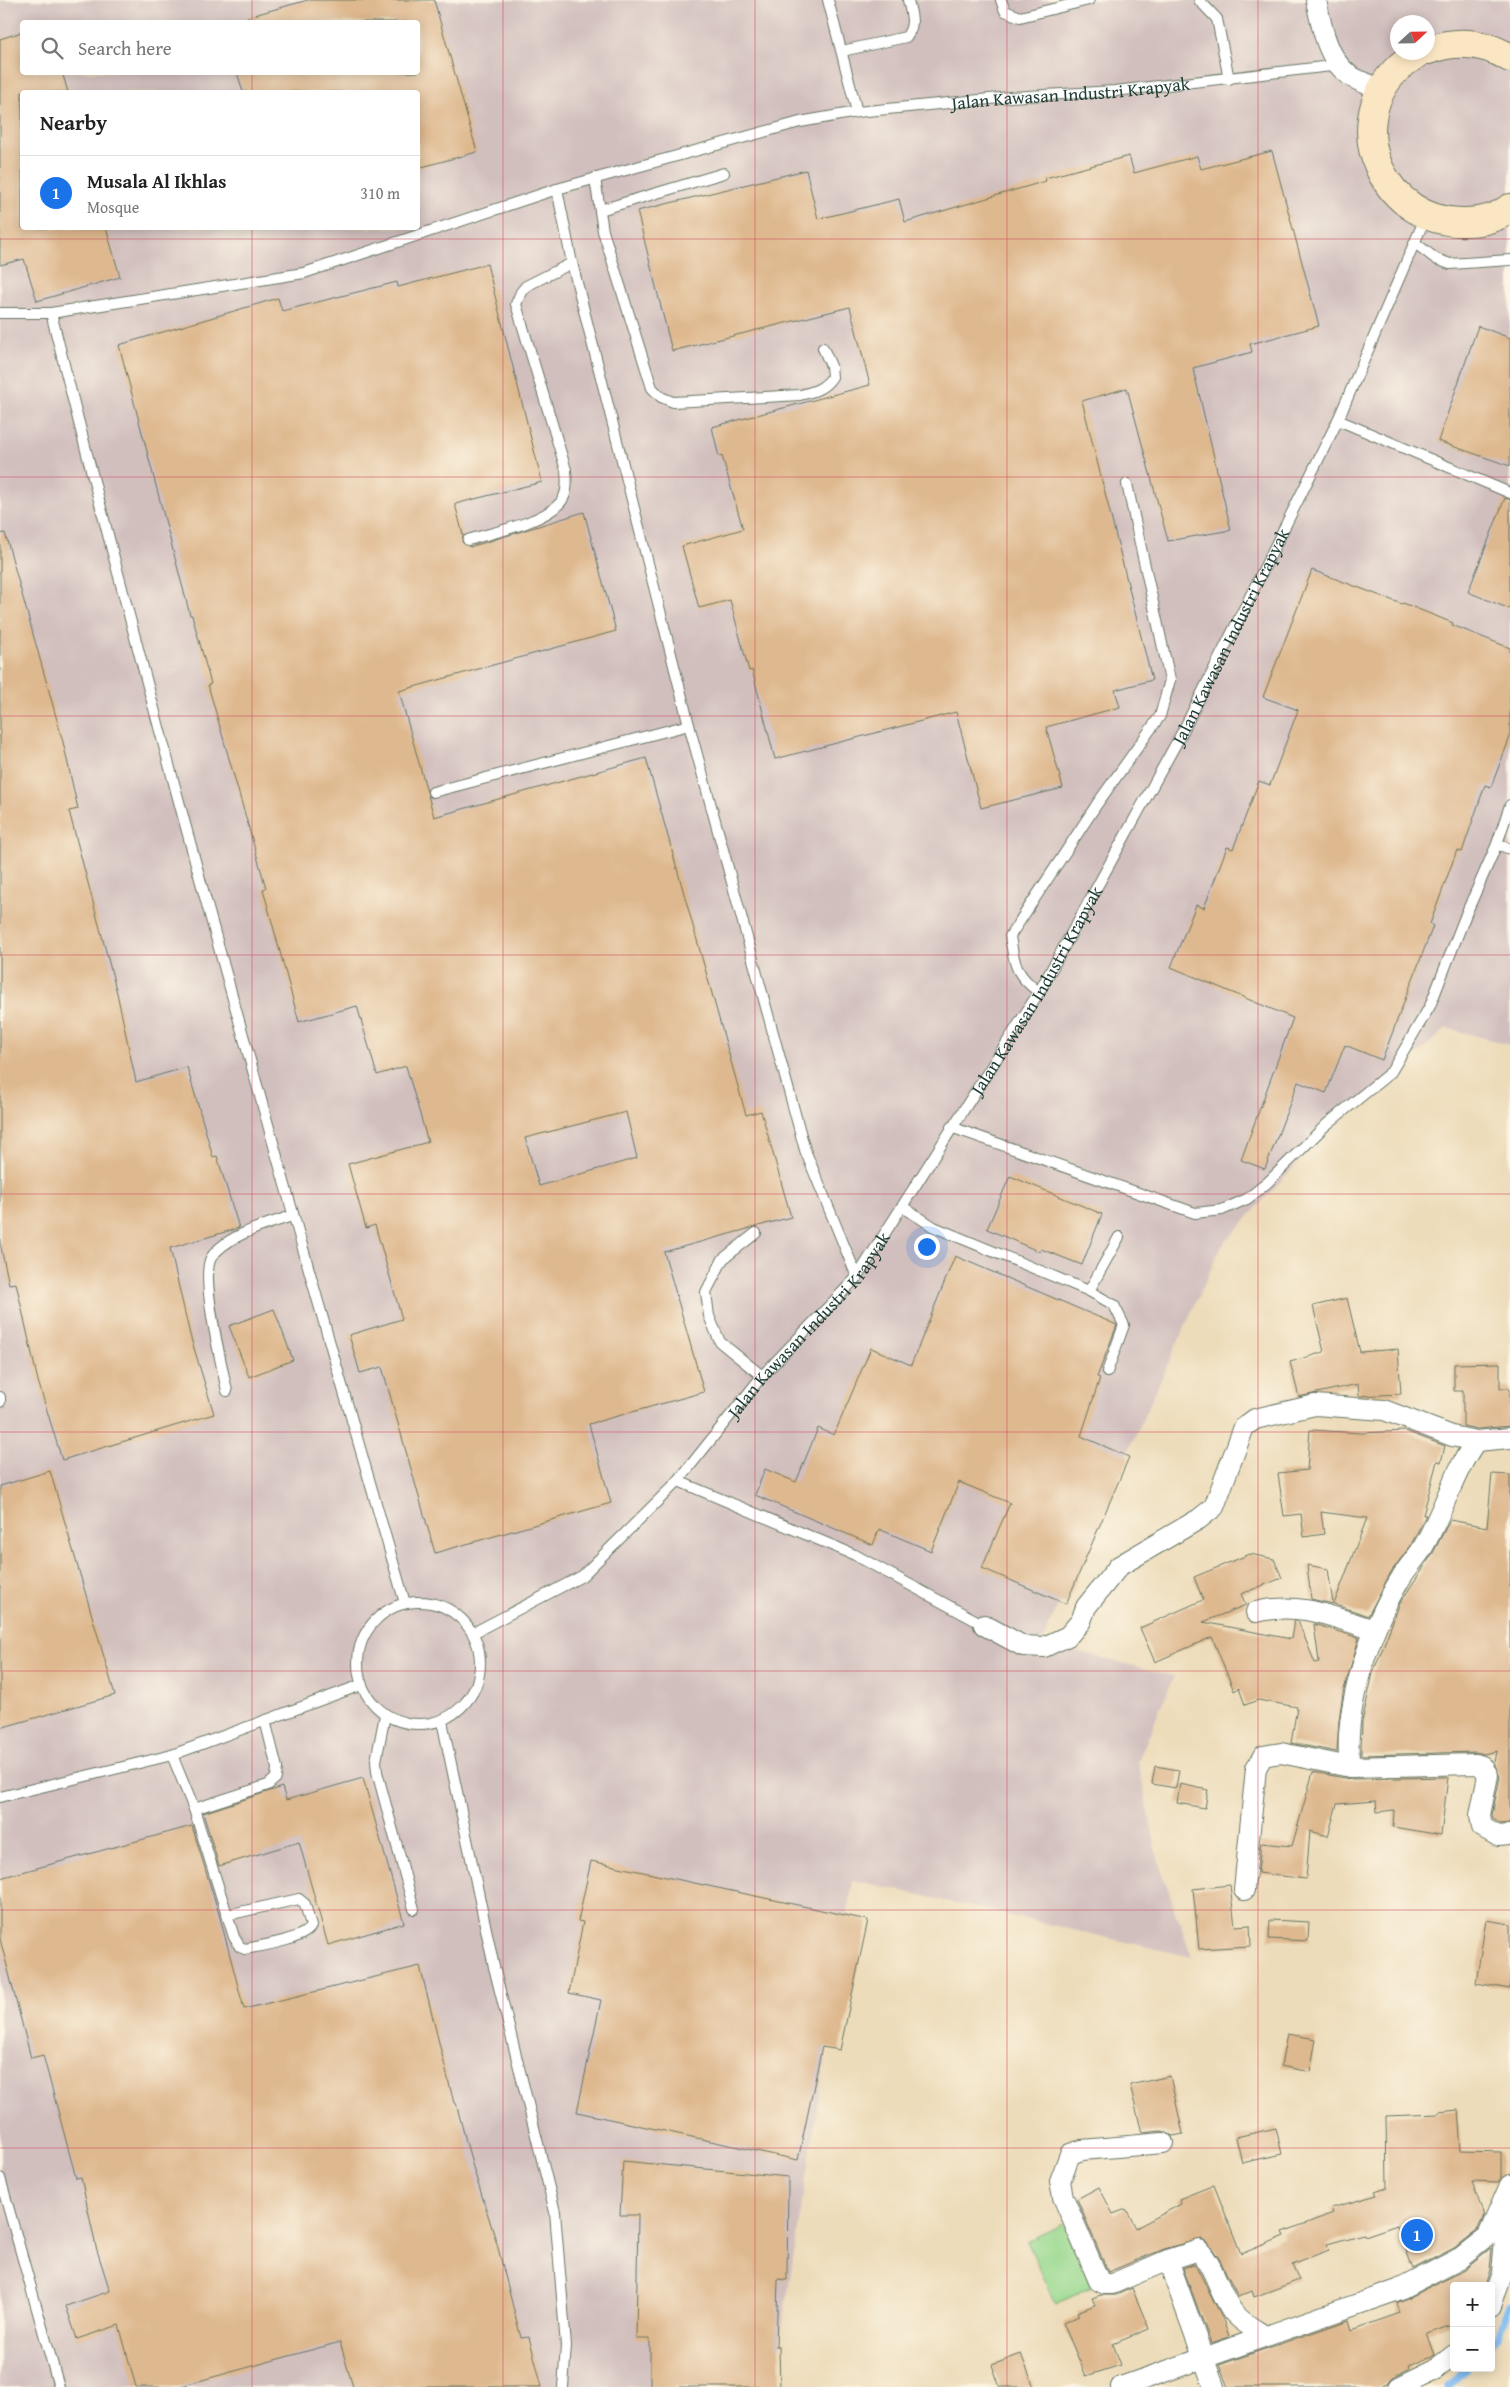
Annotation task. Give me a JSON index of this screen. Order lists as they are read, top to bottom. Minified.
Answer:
{"streets":{"lane":["Jalan Kawasan Industri Krapyak"]},"north":"right","page":{"search":"Search here","heading":"Nearby","list":[{"mark":"1","name":"Musala Al Ikhlas","note":"Mosque","value":"310 m"}],"pins":"1","map_buttons":["+","−"]}}
